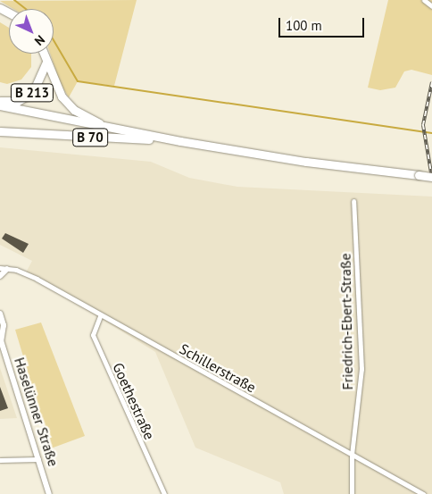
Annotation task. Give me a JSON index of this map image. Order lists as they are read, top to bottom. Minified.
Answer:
{"streets":{"main road":["B 213","B 70"],"street":["Friedrich-Ebert-Straße","Schillerstraße","Goethestraße","Haselünner Straße"]},"crossings":[["Friedrich-Ebert-Straße","Schillerstraße"],["Schillerstraße","Goethestraße"]],"scale_bar":"100 m","north":"bottom right"}
